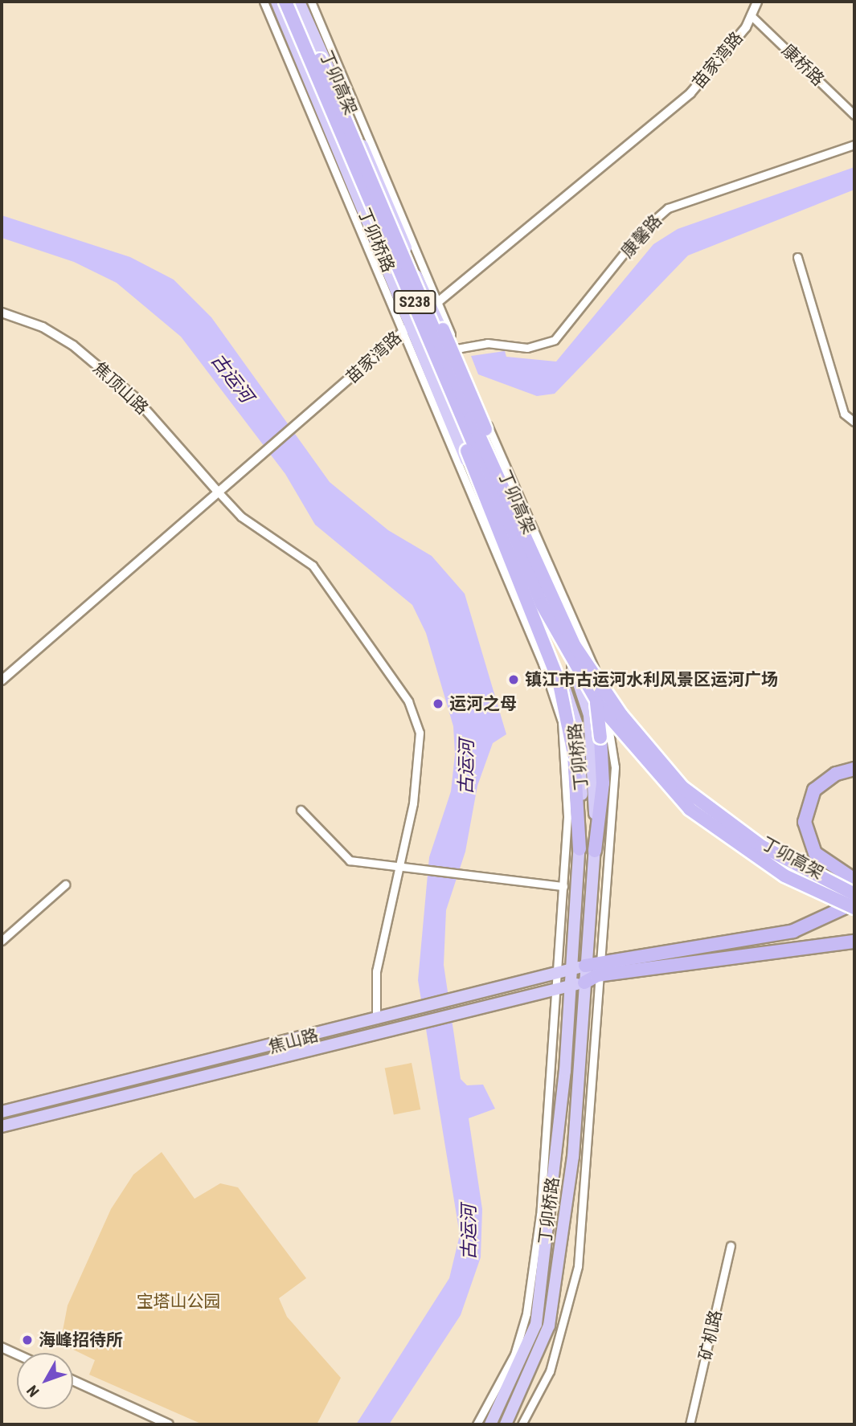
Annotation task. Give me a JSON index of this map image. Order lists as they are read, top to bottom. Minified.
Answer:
{"streets":{"highway":["丁卯高架","S238"],"main road":["丁卯桥路","焦山路"],"street":["苗家湾路","康桥路","康馨路","焦顶山路","矿机路"]},"crossings":[["苗家湾路","康桥路"],["苗家湾路","丁卯桥路"],["苗家湾路","焦顶山路"],["丁卯桥路","焦山路"]],"water":["古运河"],"parks":["宝塔山公园"],"places":["镇江市古运河水利风景区运河广场","运河之母","海峰招待所"],"north":"bottom left"}
